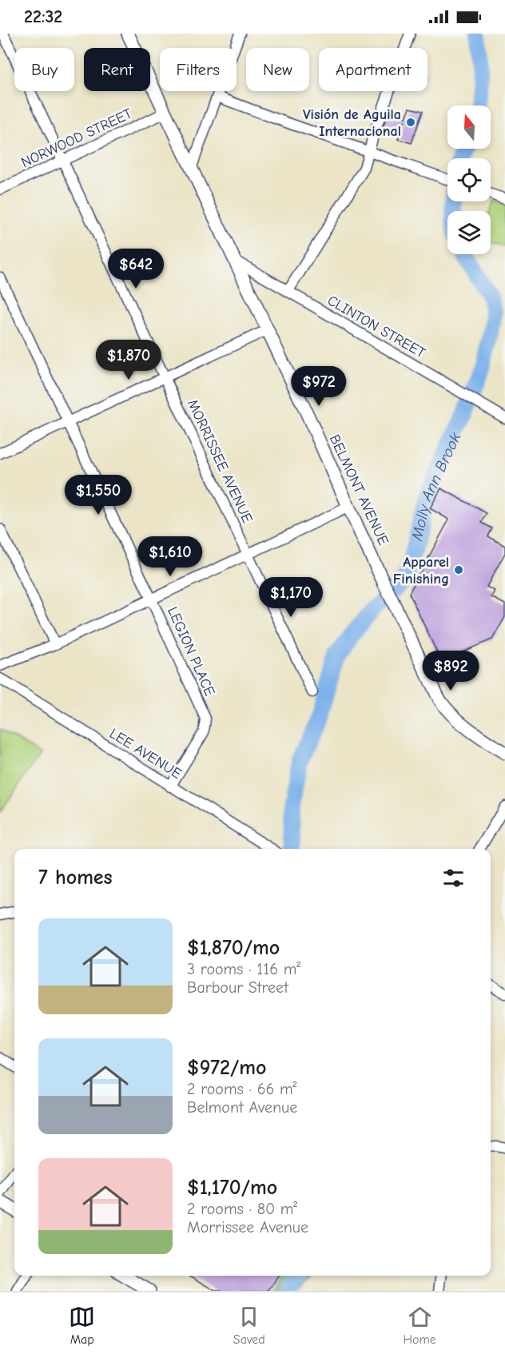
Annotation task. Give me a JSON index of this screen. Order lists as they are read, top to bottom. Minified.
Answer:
{"streets":{"main road":["BELMONT AVENUE"],"street":["NORWOOD STREET","CLINTON STREET","MORRISSEE AVENUE","LEGION PLACE","LEE AVENUE"]},"crossings":[["NORWOOD STREET","MORRISSEE AVENUE"],["NORWOOD STREET","BELMONT AVENUE"],["CLINTON STREET","BELMONT AVENUE"],["LEGION PLACE","LEE AVENUE"]],"water":["Molly Ann Brook"],"places":["Visión de Aguila Internacional","Apparel Finishing"],"north":"top","page":{"status":"22:32","chip":["Buy","Rent","Filters","New","Apartment"],"price":["$642","$1,870","$972","$1,550","$1,610","$1,170","$892"],"heading":"7 homes","list":[{"name":"$1,870/mo","note":"3 rooms · 116 m² · Barbour Street"},{"name":"$972/mo","note":"2 rooms · 66 m² · Belmont Avenue"},{"name":"$1,170/mo","note":"2 rooms · 80 m² · Morrissee Avenue"}],"tabs":["Map","Saved","Home"]}}
